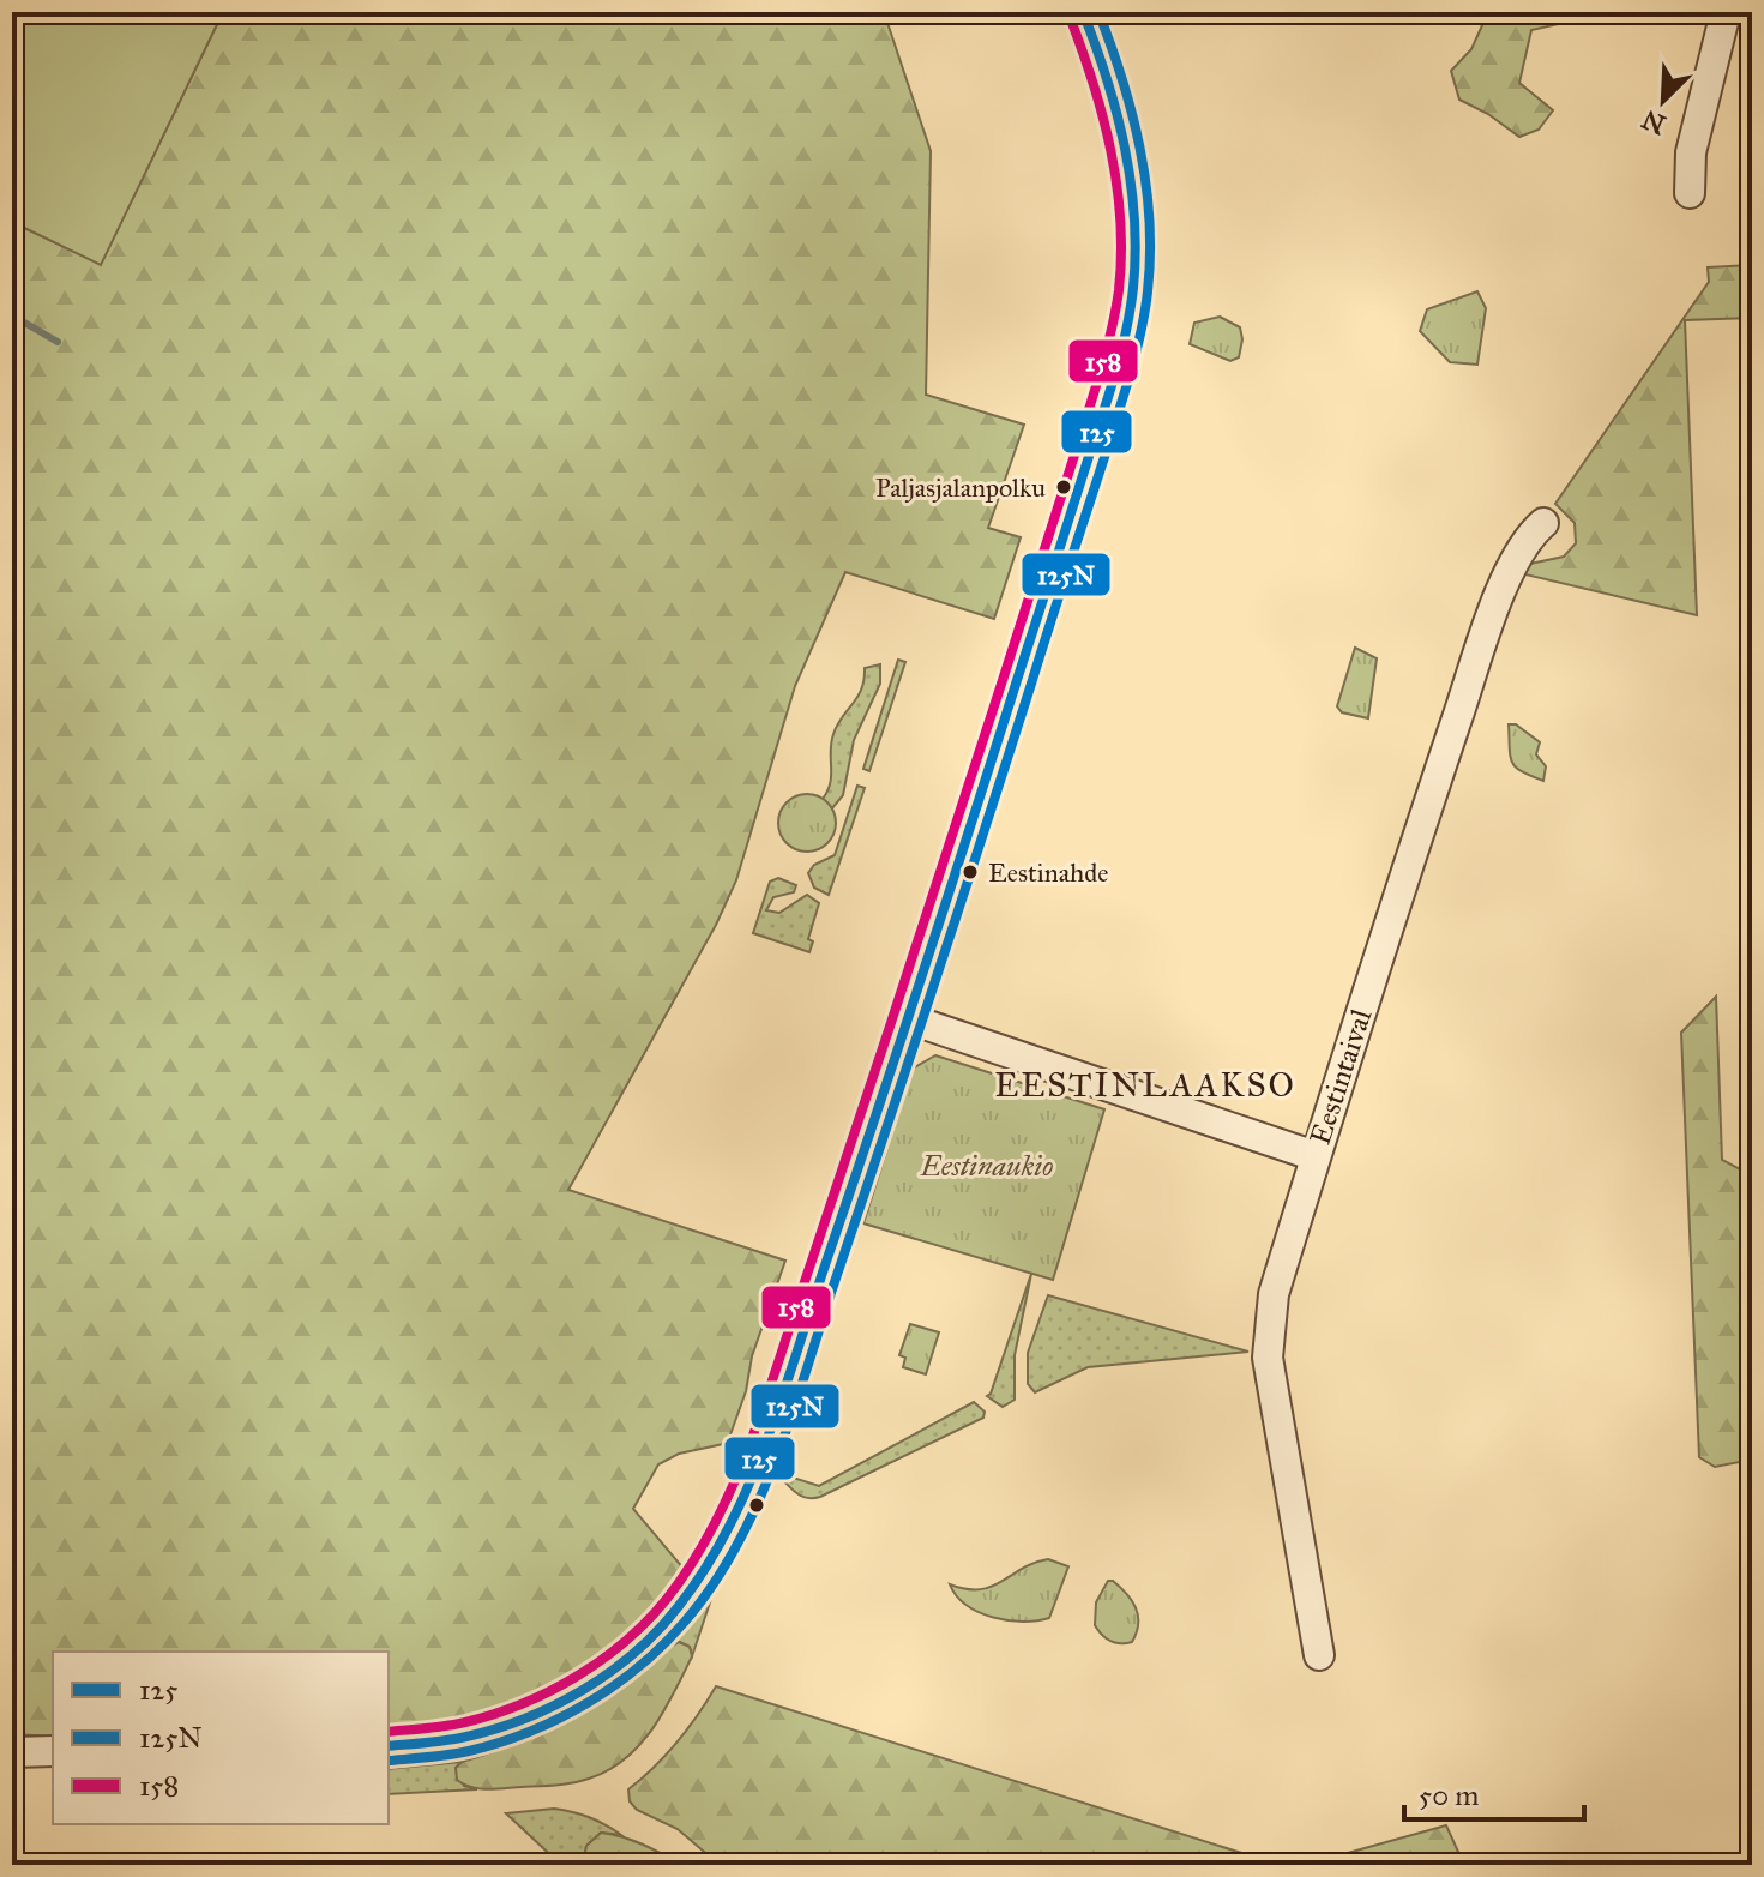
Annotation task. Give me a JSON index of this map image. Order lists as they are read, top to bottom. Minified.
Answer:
{"streets":{"street":["Eestintaival"]},"districts":["EESTINLAAKSO"],"parks":["Eestinaukio"],"places":["Paljasjalanpolku","Eestinahde"],"lines":["transit line 125","transit line 125N","transit line 158"],"legend":["125","125N","158"],"scale_bar":"50 m","north":"bottom left"}
